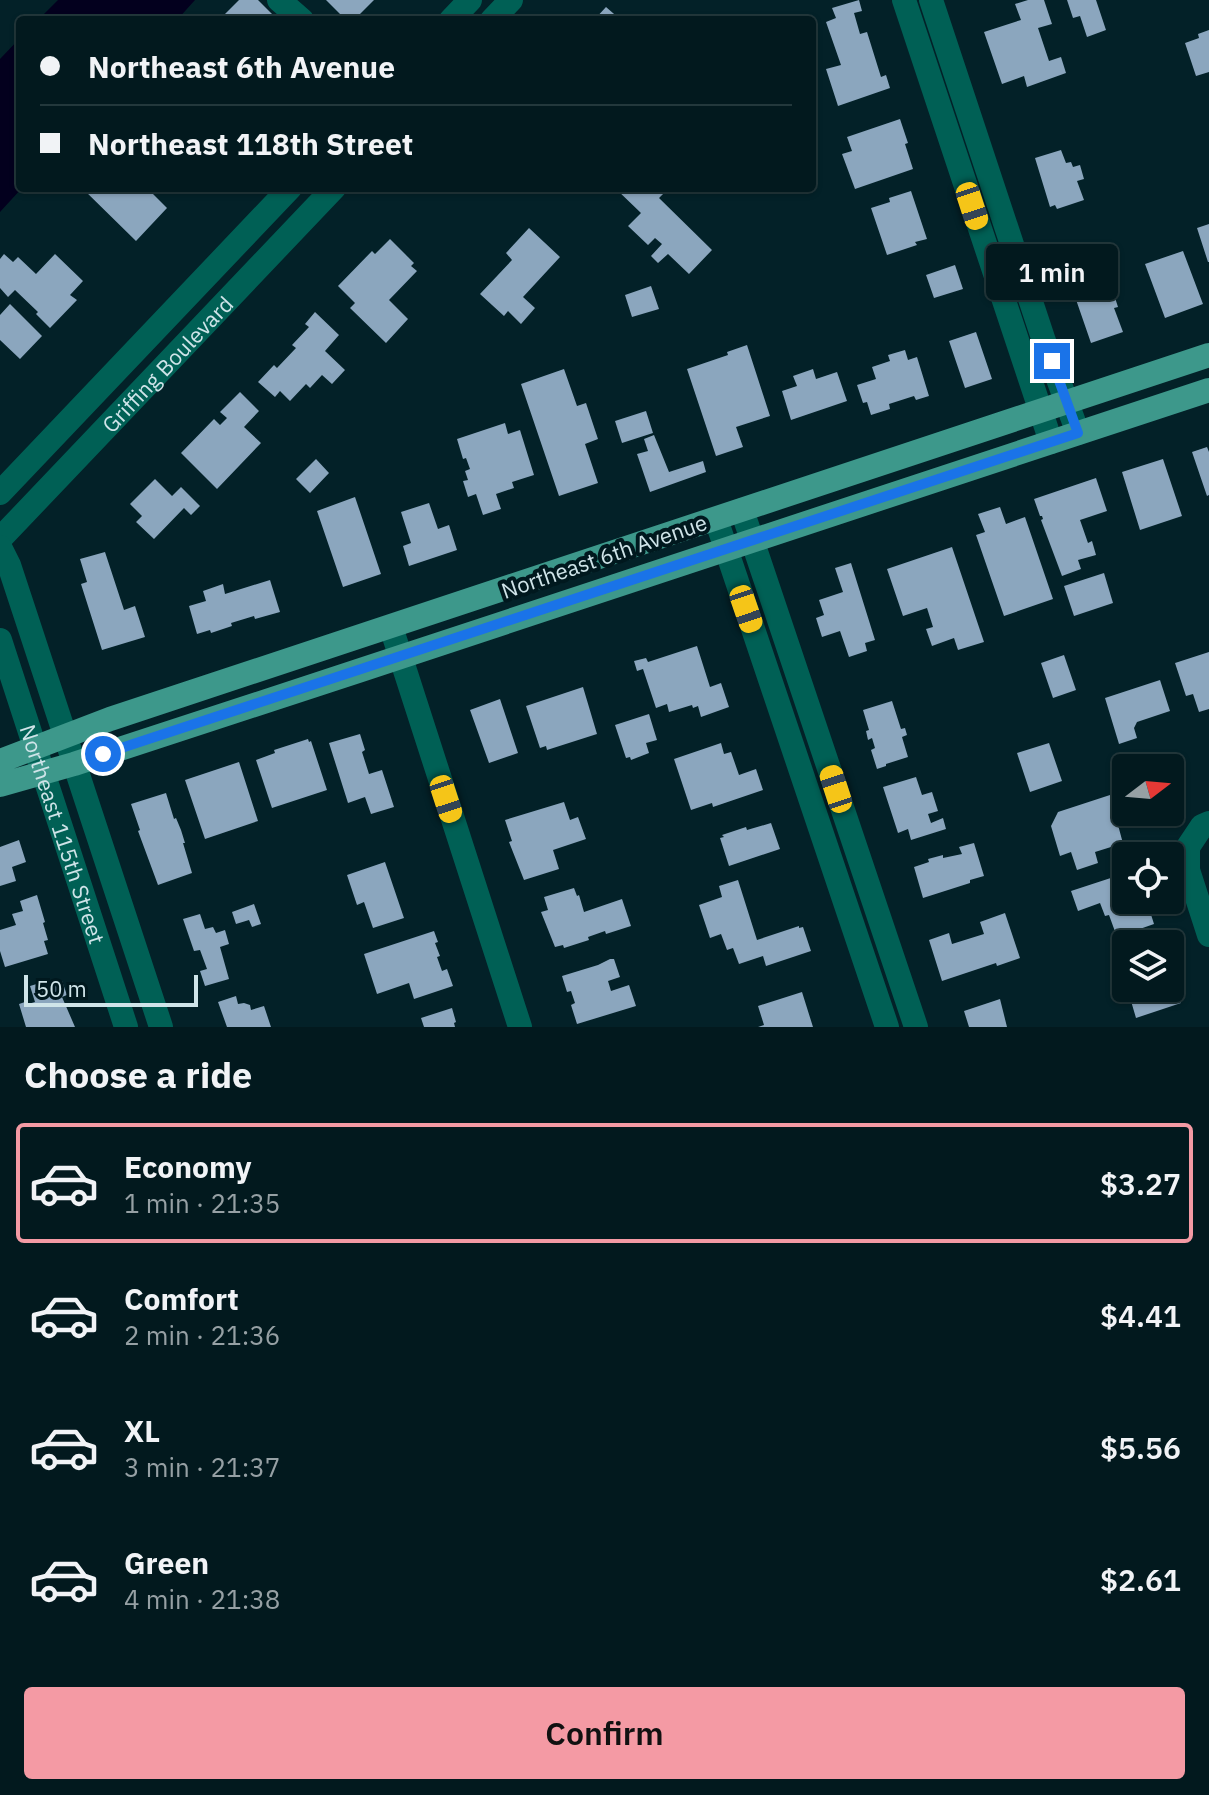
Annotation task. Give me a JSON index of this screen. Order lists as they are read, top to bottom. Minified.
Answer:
{"streets":{"main road":["Northeast 6th Avenue"],"street":["Griffing Boulevard","Northeast 115th Street"]},"crossings":[["Northeast 6th Avenue","Northeast 115th Street"]],"scale_bar":"50 m","north":"right","page":{"banner":["Northeast 6th Avenue","Northeast 118th Street"],"bubble":"1 min","scale":"50 m","heading":"Choose a ride","list":[{"name":"Economy","note":"1 min · 21:35","value":"$3.27"},{"name":"Comfort","note":"2 min · 21:36","value":"$4.41"},{"name":"XL","note":"3 min · 21:37","value":"$5.56"},{"name":"Green","note":"4 min · 21:38","value":"$2.61"}],"buttons":"Confirm"}}
